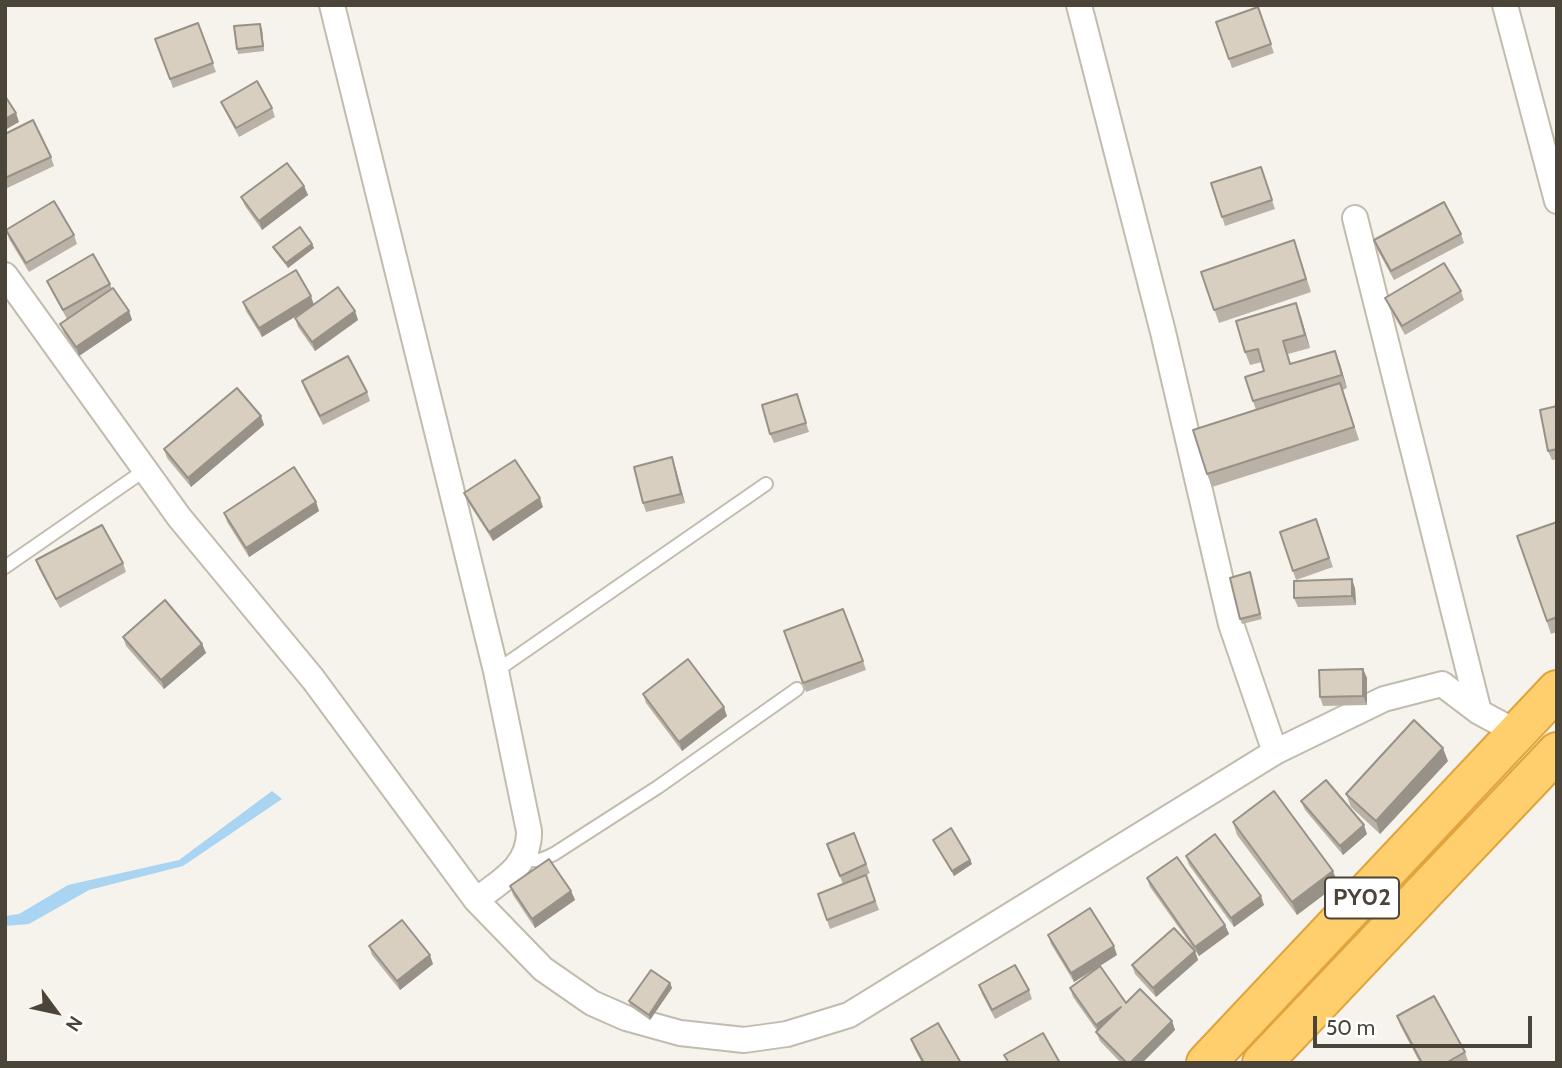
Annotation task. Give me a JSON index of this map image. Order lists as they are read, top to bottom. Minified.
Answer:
{"streets":{"highway":["PY02"]},"scale_bar":"50 m","north":"bottom right"}
